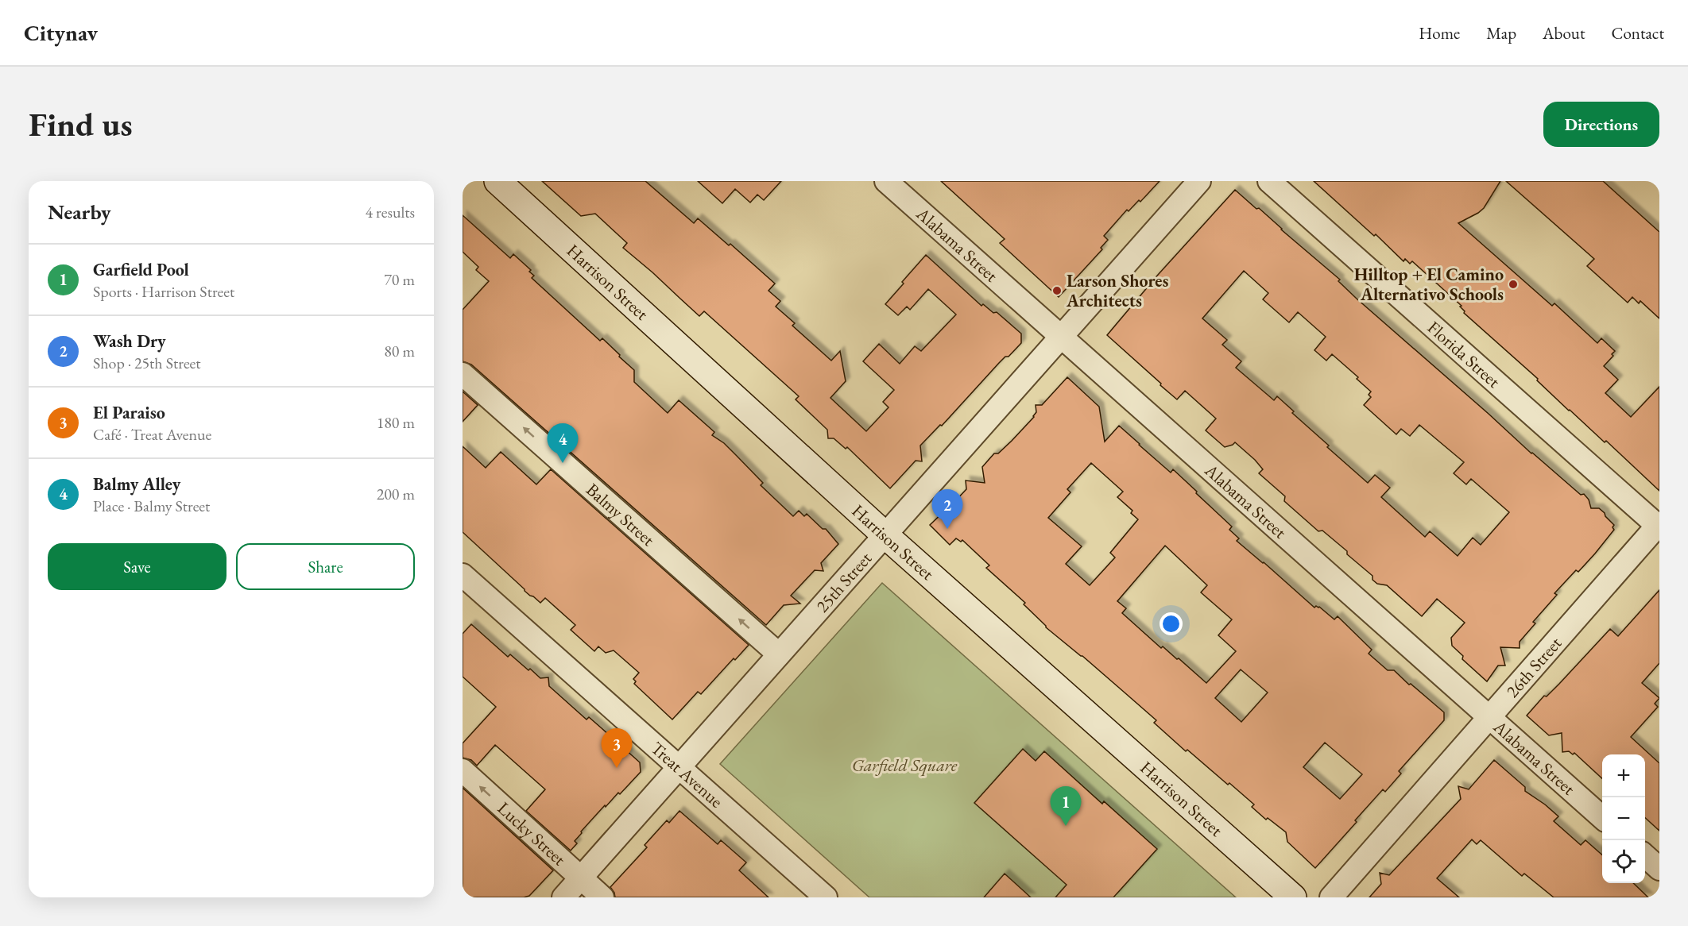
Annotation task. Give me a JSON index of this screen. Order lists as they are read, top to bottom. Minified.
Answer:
{"streets":{"street":["Alabama Street","Harrison Street","Florida Street","Balmy Street","25th Street","26th Street","Treat Avenue","Lucky Street"]},"crossings":[["Alabama Street","25th Street"],["Alabama Street","26th Street"],["Harrison Street","25th Street"],["Florida Street","26th Street"],["Balmy Street","25th Street"],["25th Street","Treat Avenue"],["25th Street","Lucky Street"]],"one_way":["Balmy Street","Lucky Street"],"parks":["Garfield Square"],"places":["Hilltop + El Camino Alternativo Schools","Larson Shores Architects"],"page":{"header":"Citynav","nav":["Home","Map","About","Contact"],"buttons":["Directions",["Save","Share"]],"title":"Find us","heading":["Nearby","4 results"],"list":[{"mark":"1","name":"Garfield Pool","note":"Sports · Harrison Street","value":"70 m"},{"mark":"2","name":"Wash Dry","note":"Shop · 25th Street","value":"80 m"},{"mark":"3","name":"El Paraiso","note":"Café · Treat Avenue","value":"180 m"},{"mark":"4","name":"Balmy Alley","note":"Place · Balmy Street","value":"200 m"}],"pins":["4","2","3","1"],"map_buttons":["+","−"]}}
